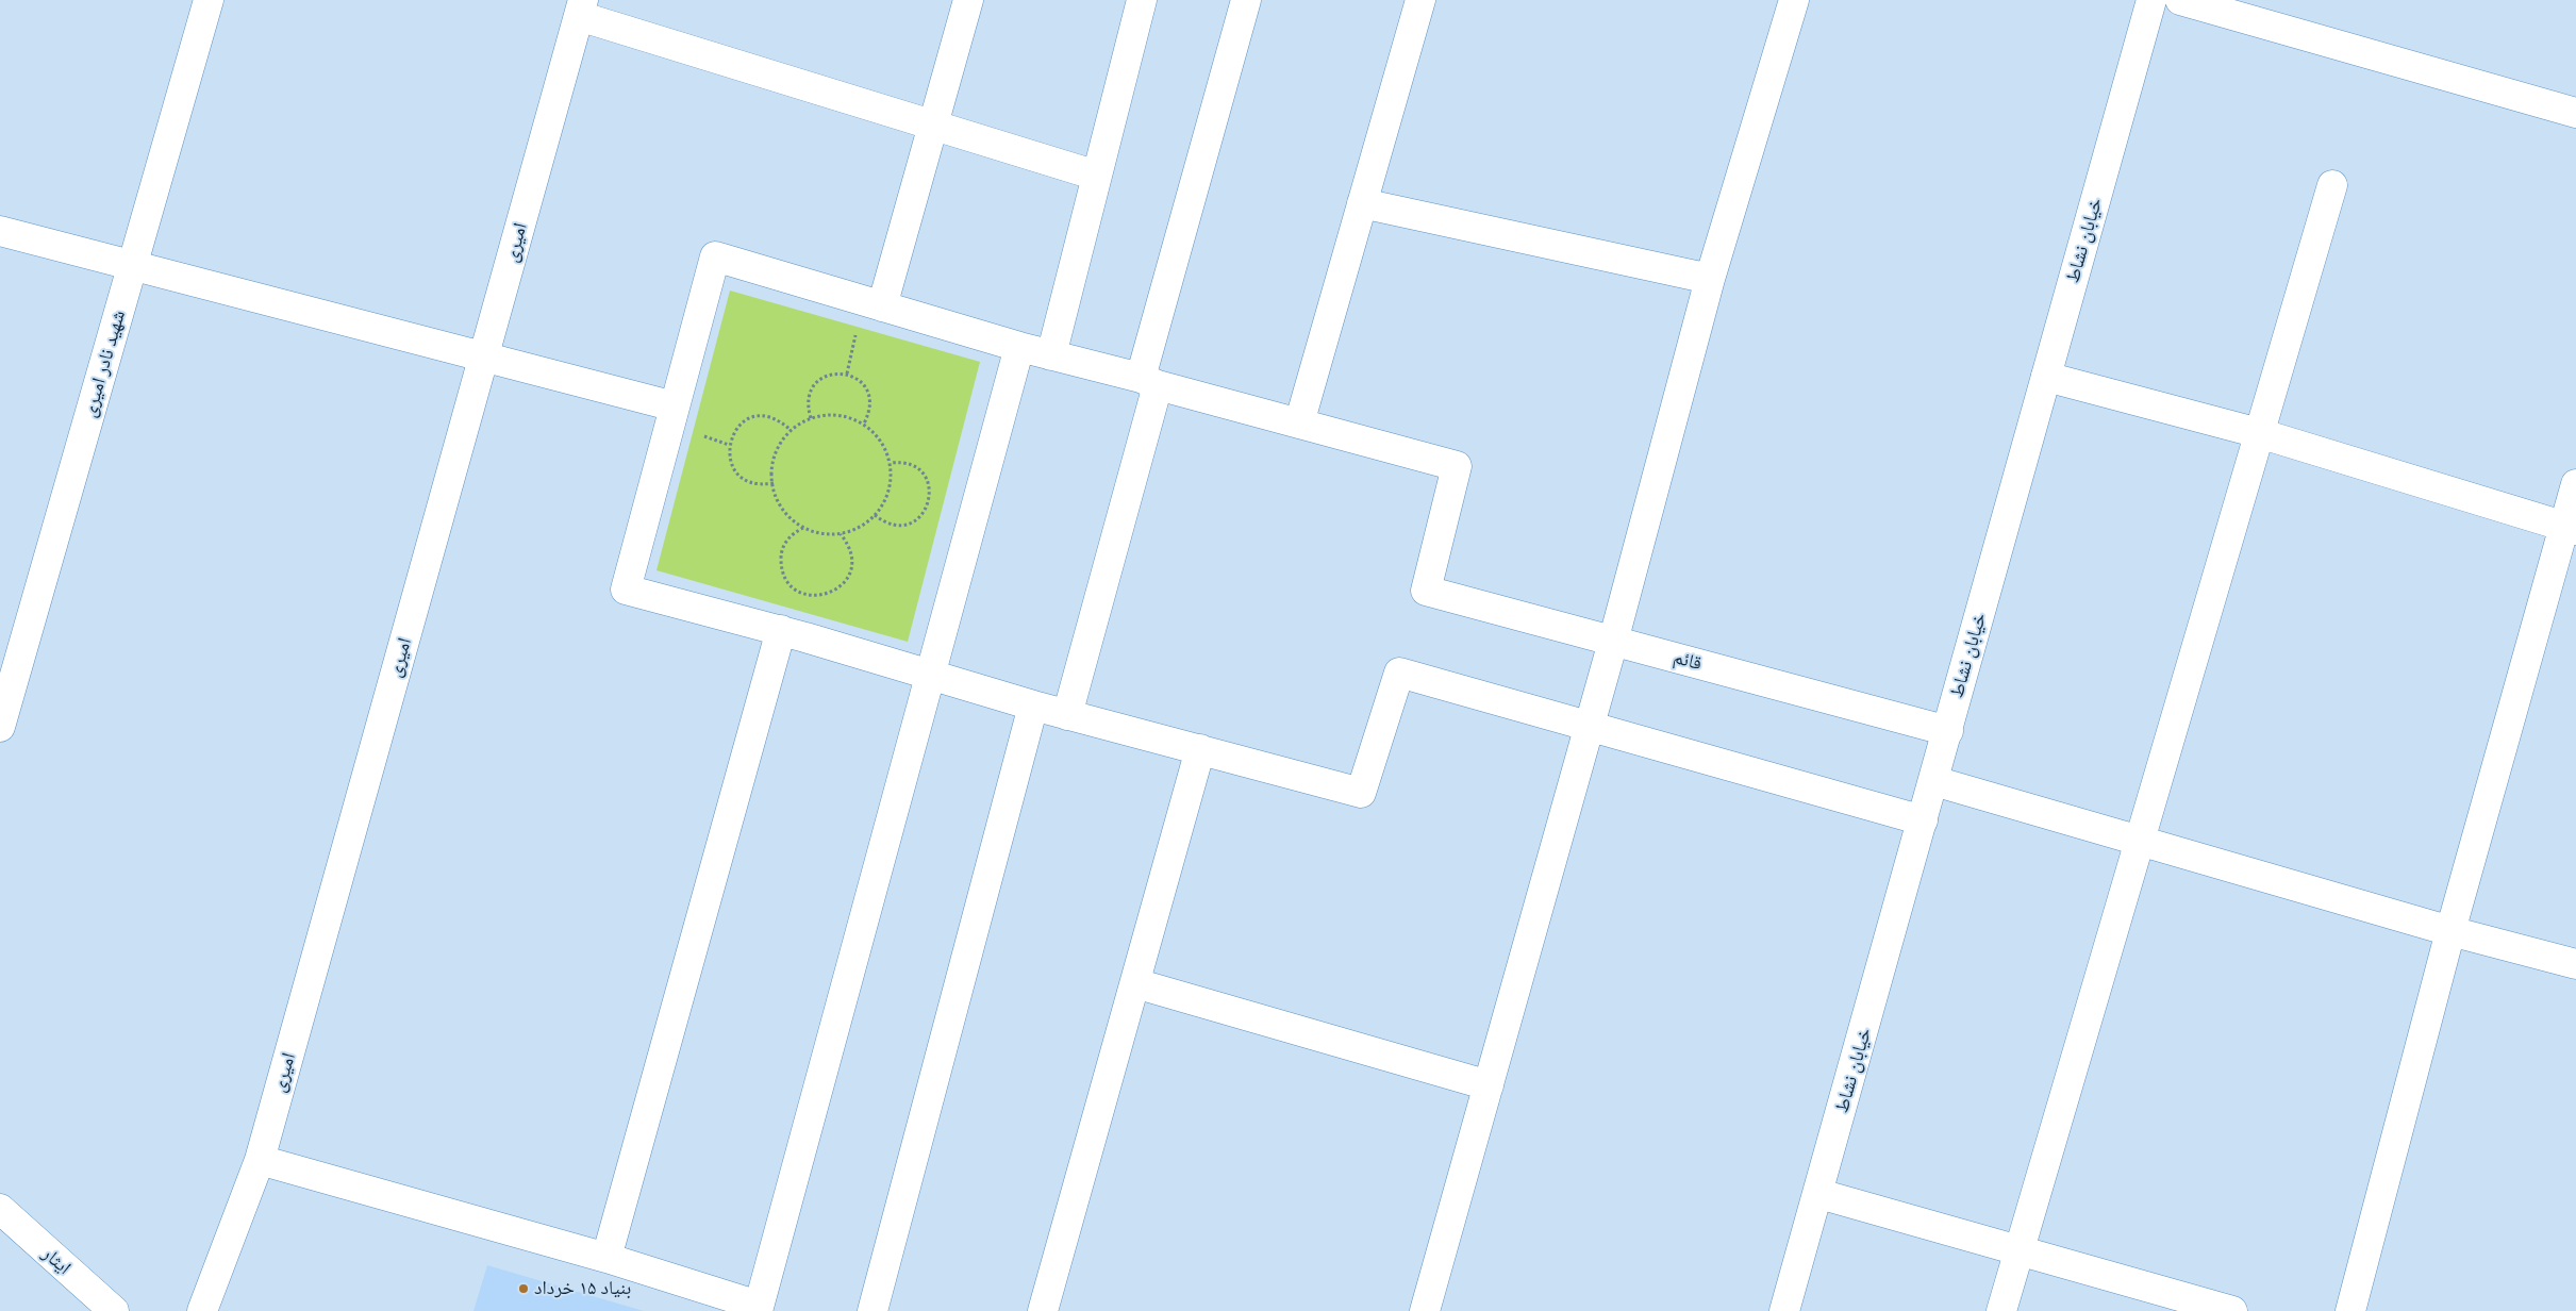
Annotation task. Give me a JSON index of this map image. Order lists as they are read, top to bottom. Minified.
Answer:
{"streets":{"street":["خیابان نشاط","امیری","شهید نادر امیری","قائم","ایثار"]},"crossings":[["خیابان نشاط","قائم"]],"places":["بنیاد ۱۵ خرداد"]}
